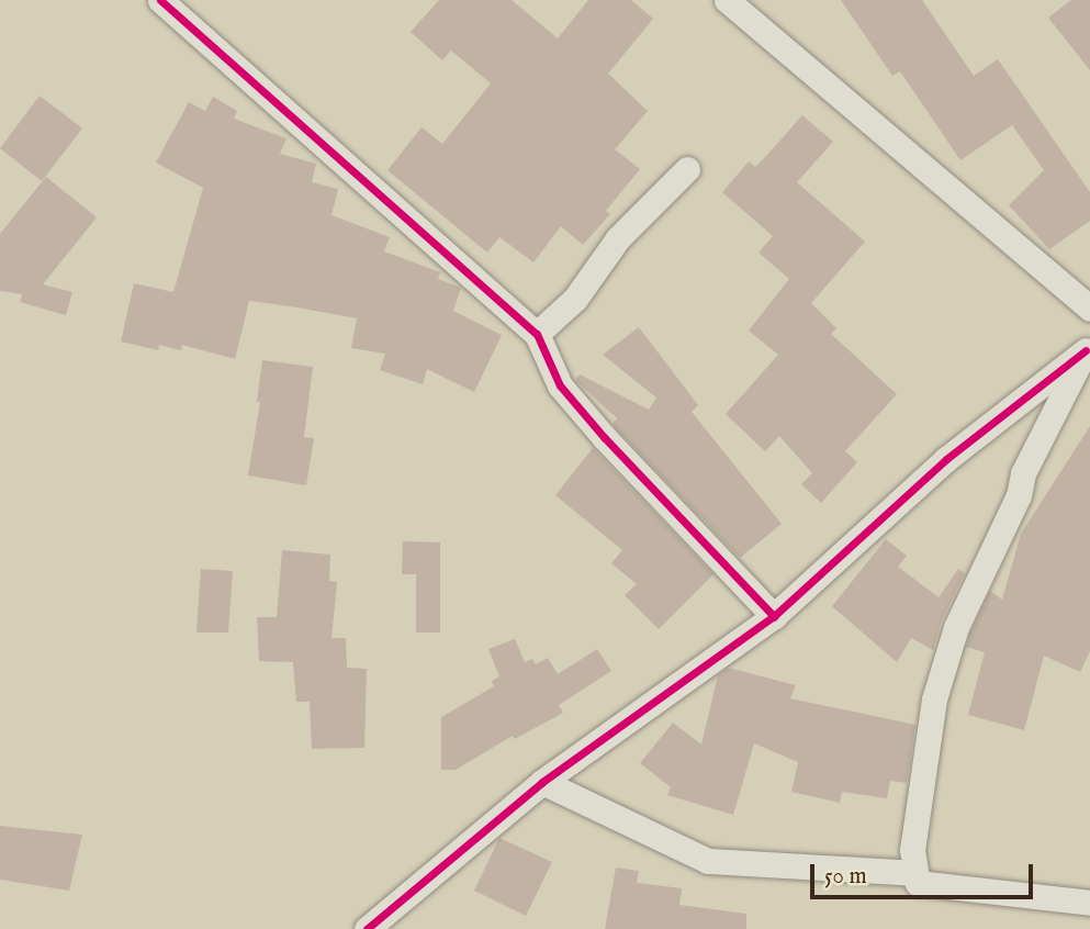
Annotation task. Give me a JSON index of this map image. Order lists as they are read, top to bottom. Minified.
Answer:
{"scale_bar":"50 m"}
